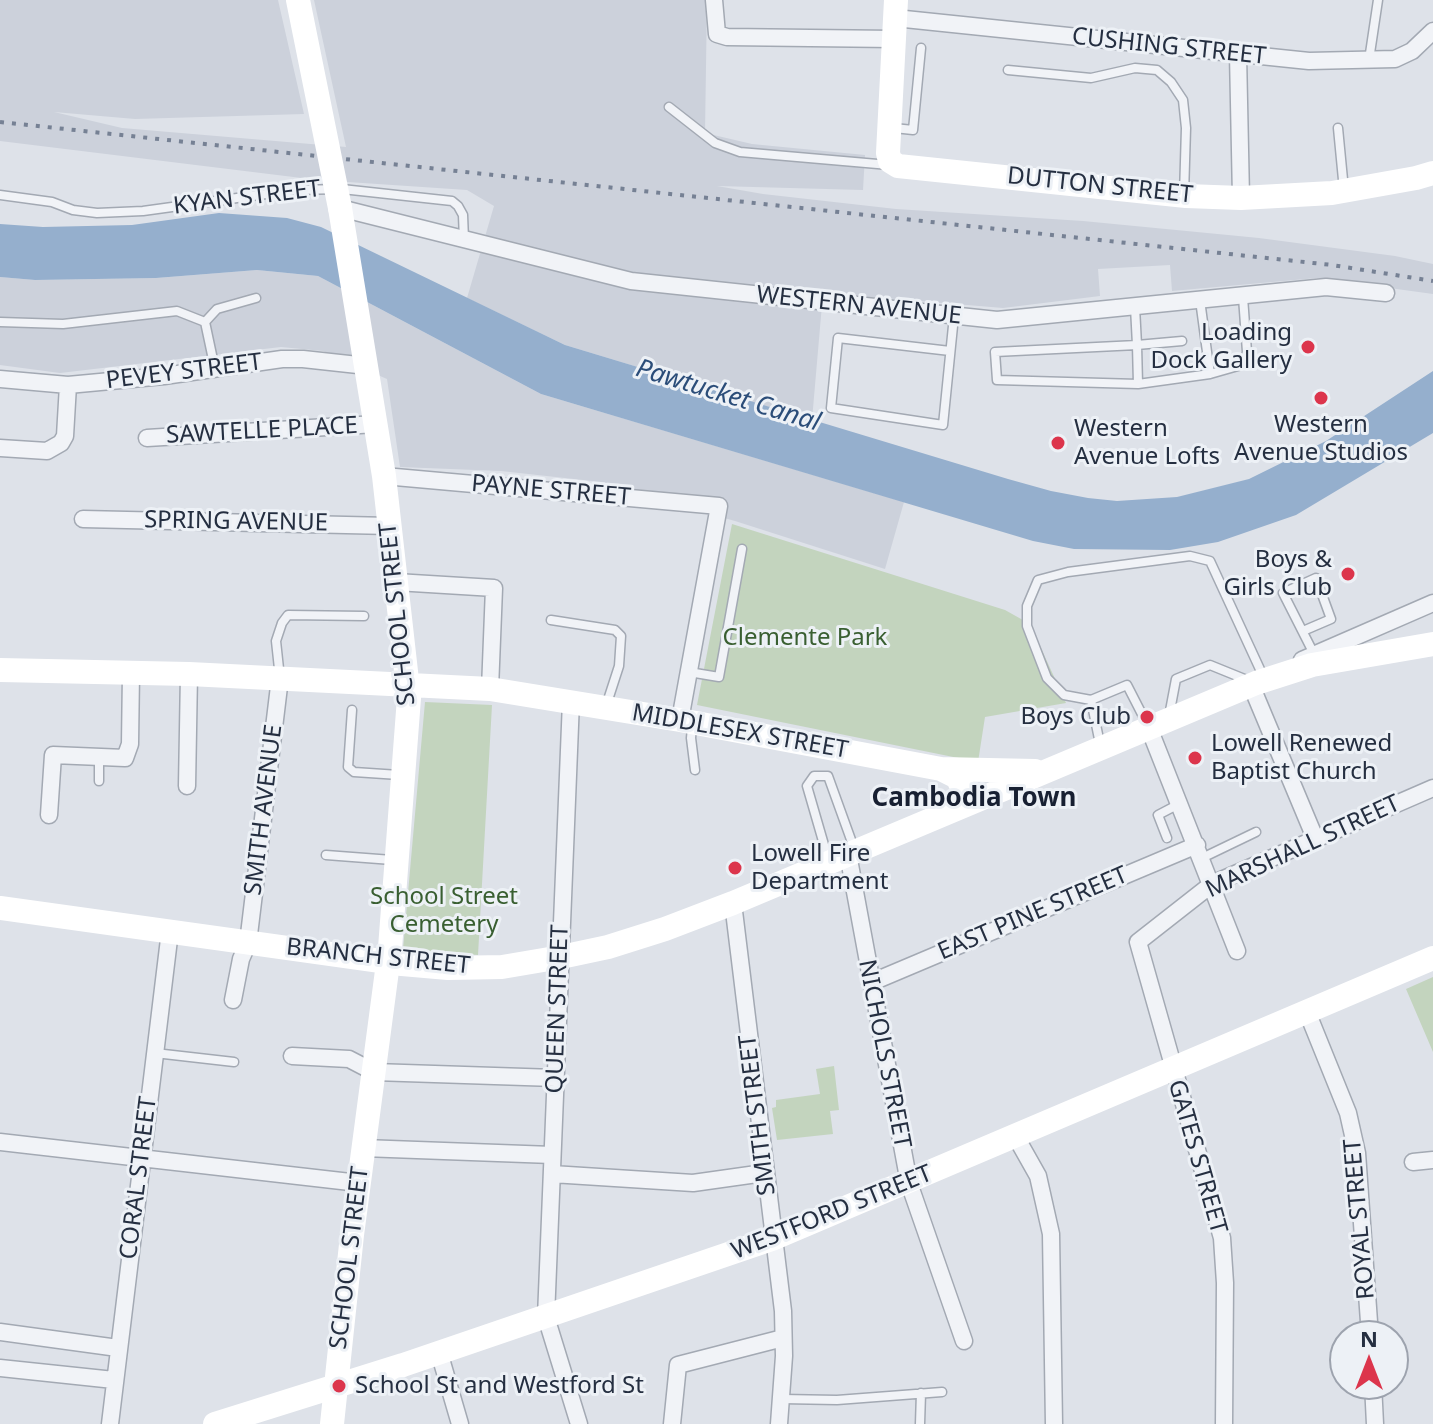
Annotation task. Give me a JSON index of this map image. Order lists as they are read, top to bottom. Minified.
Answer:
{"streets":{"main road":["DUTTON STREET","SCHOOL STREET","MIDDLESEX STREET","BRANCH STREET","WESTFORD STREET"],"street":["CUSHING STREET","WESTERN AVENUE","PEVEY STREET","SAWTELLE PLACE","PAYNE STREET","SPRING AVENUE","SMITH AVENUE","MARSHALL STREET","EAST PINE STREET","QUEEN STREET","NICHOLS STREET","SMITH STREET","GATES STREET","CORAL STREET","ROYAL STREET"],"lane":["KYAN STREET"]},"crossings":[["KYAN STREET","WESTERN AVENUE"],["WESTERN AVENUE","SCHOOL STREET"],["PEVEY STREET","SCHOOL STREET"],["SAWTELLE PLACE","SCHOOL STREET"],["PAYNE STREET","SCHOOL STREET"],["SPRING AVENUE","SCHOOL STREET"],["SCHOOL STREET","MIDDLESEX STREET"],["SCHOOL STREET","BRANCH STREET"],["SCHOOL STREET","WESTFORD STREET"],["MIDDLESEX STREET","SMITH AVENUE"],["MIDDLESEX STREET","QUEEN STREET"],["SMITH AVENUE","BRANCH STREET"],["MARSHALL STREET","GATES STREET"],["EAST PINE STREET","NICHOLS STREET"],["BRANCH STREET","QUEEN STREET"],["BRANCH STREET","NICHOLS STREET"],["BRANCH STREET","SMITH STREET"],["BRANCH STREET","CORAL STREET"],["QUEEN STREET","WESTFORD STREET"],["NICHOLS STREET","WESTFORD STREET"],["SMITH STREET","WESTFORD STREET"],["GATES STREET","WESTFORD STREET"],["WESTFORD STREET","ROYAL STREET"]],"districts":["Cambodia Town"],"water":["Pawtucket Canal"],"parks":["Clemente Park","School Street Cemetery"],"places":["Loading Dock Gallery","Western Avenue Studios","Western Avenue Lofts","Boys & Girls Club","Boys Club","Lowell Renewed Baptist Church","Lowell Fire Department","School St and Westford St"],"north":"top"}
